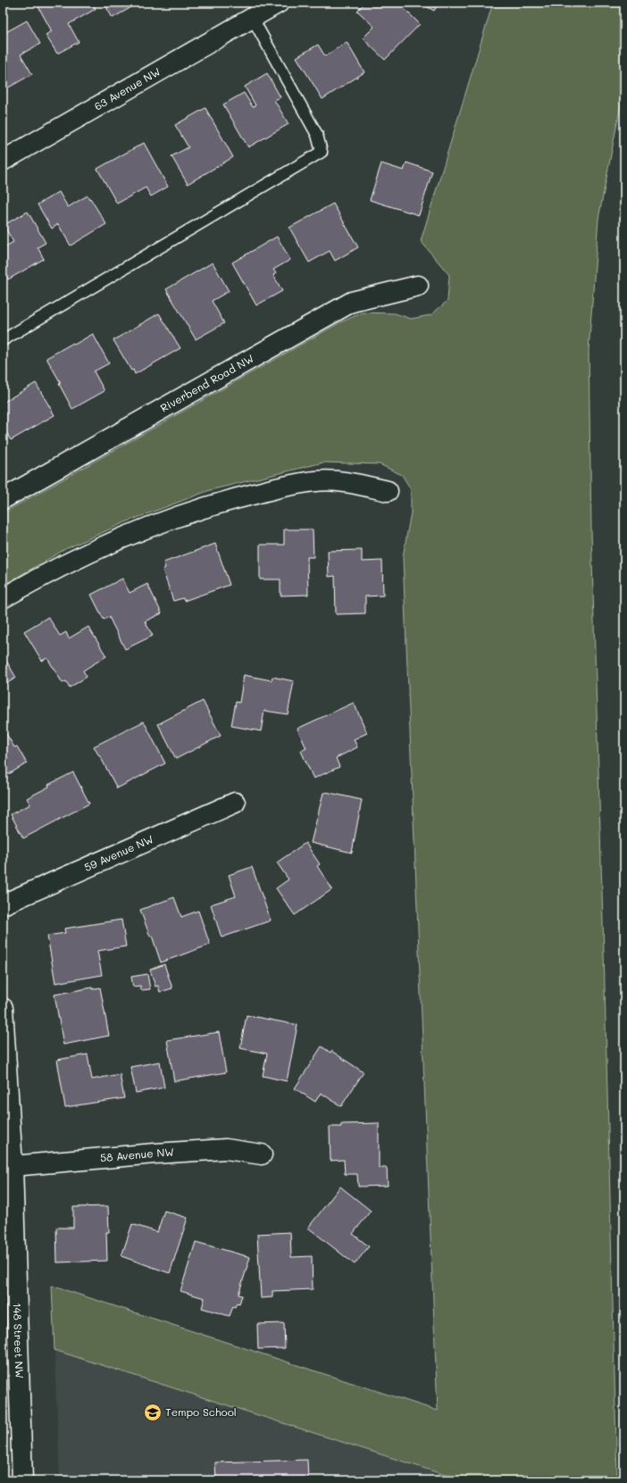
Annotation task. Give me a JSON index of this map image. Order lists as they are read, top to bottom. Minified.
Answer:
{"streets":{"street":["63 Avenue NW","Riverbend Road NW","59 Avenue NW","58 Avenue NW","148 Street NW"]},"crossings":[["58 Avenue NW","148 Street NW"]],"places":{"school or university":["Tempo School"]}}
